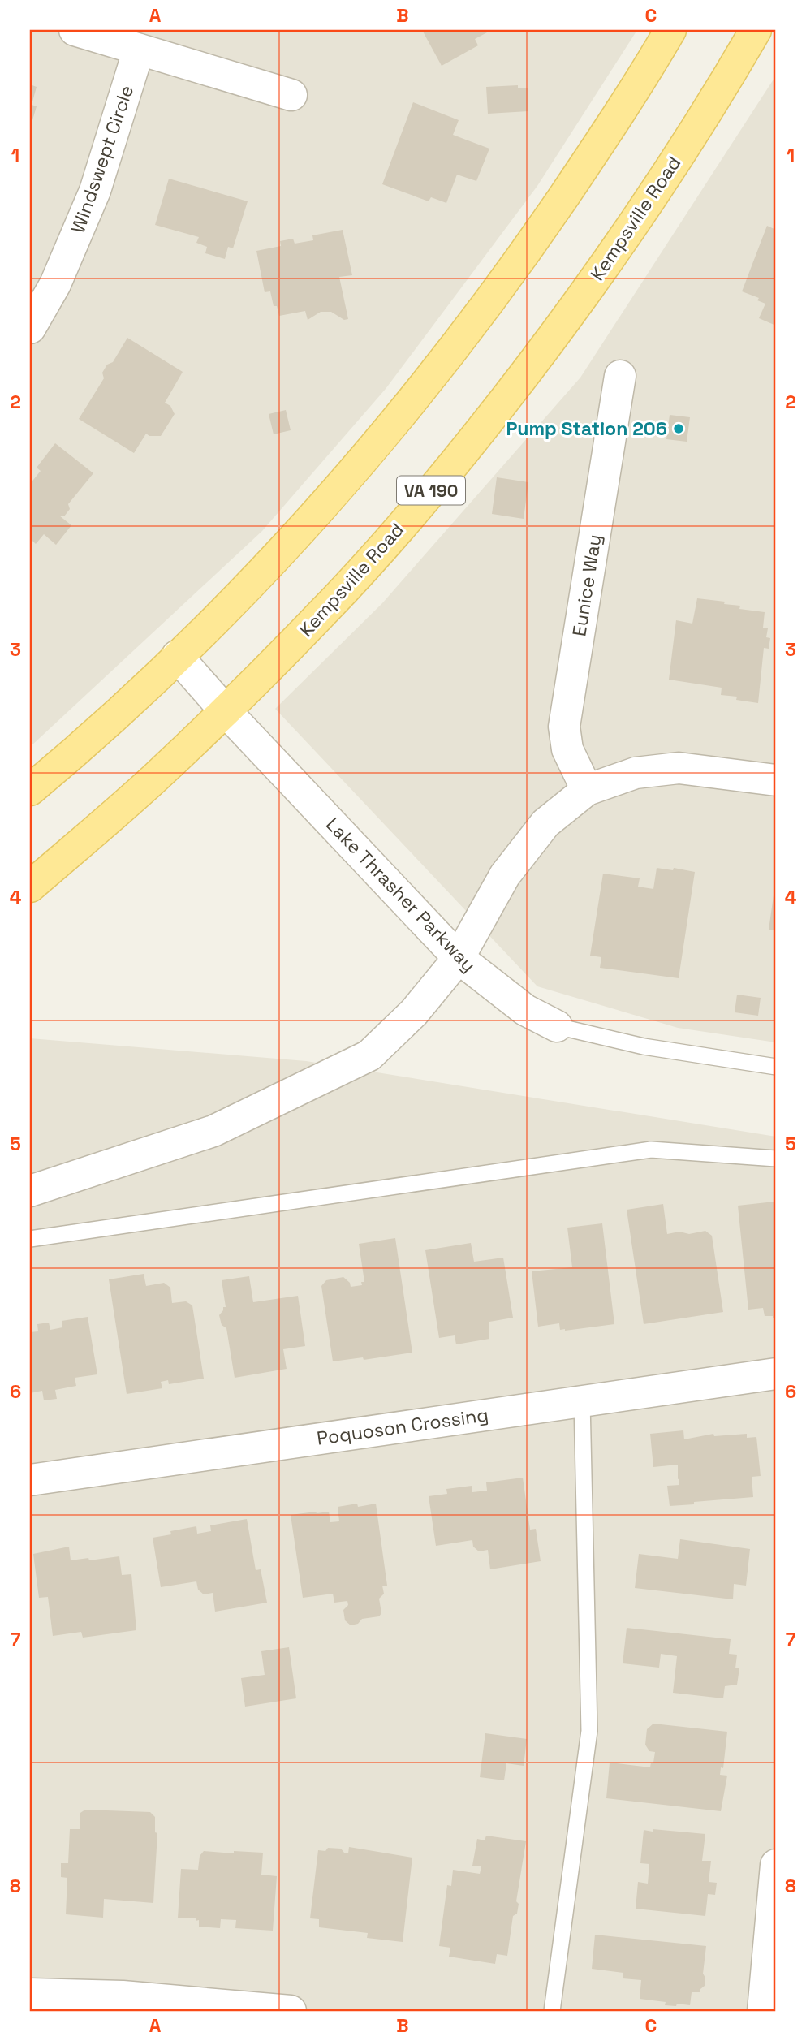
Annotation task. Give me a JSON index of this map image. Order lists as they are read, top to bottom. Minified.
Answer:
{"streets":{"main road":["Kempsville Road","VA 190"],"street":["Windswept Circle","Eunice Way","Lake Thrasher Parkway","Poquoson Crossing"]},"crossings":[["Kempsville Road","Lake Thrasher Parkway"]],"places":["Pump Station 206"],"grid":{"columns":["A","B","C"],"rows":["1","2","3","4","5","6","7","8"]}}
